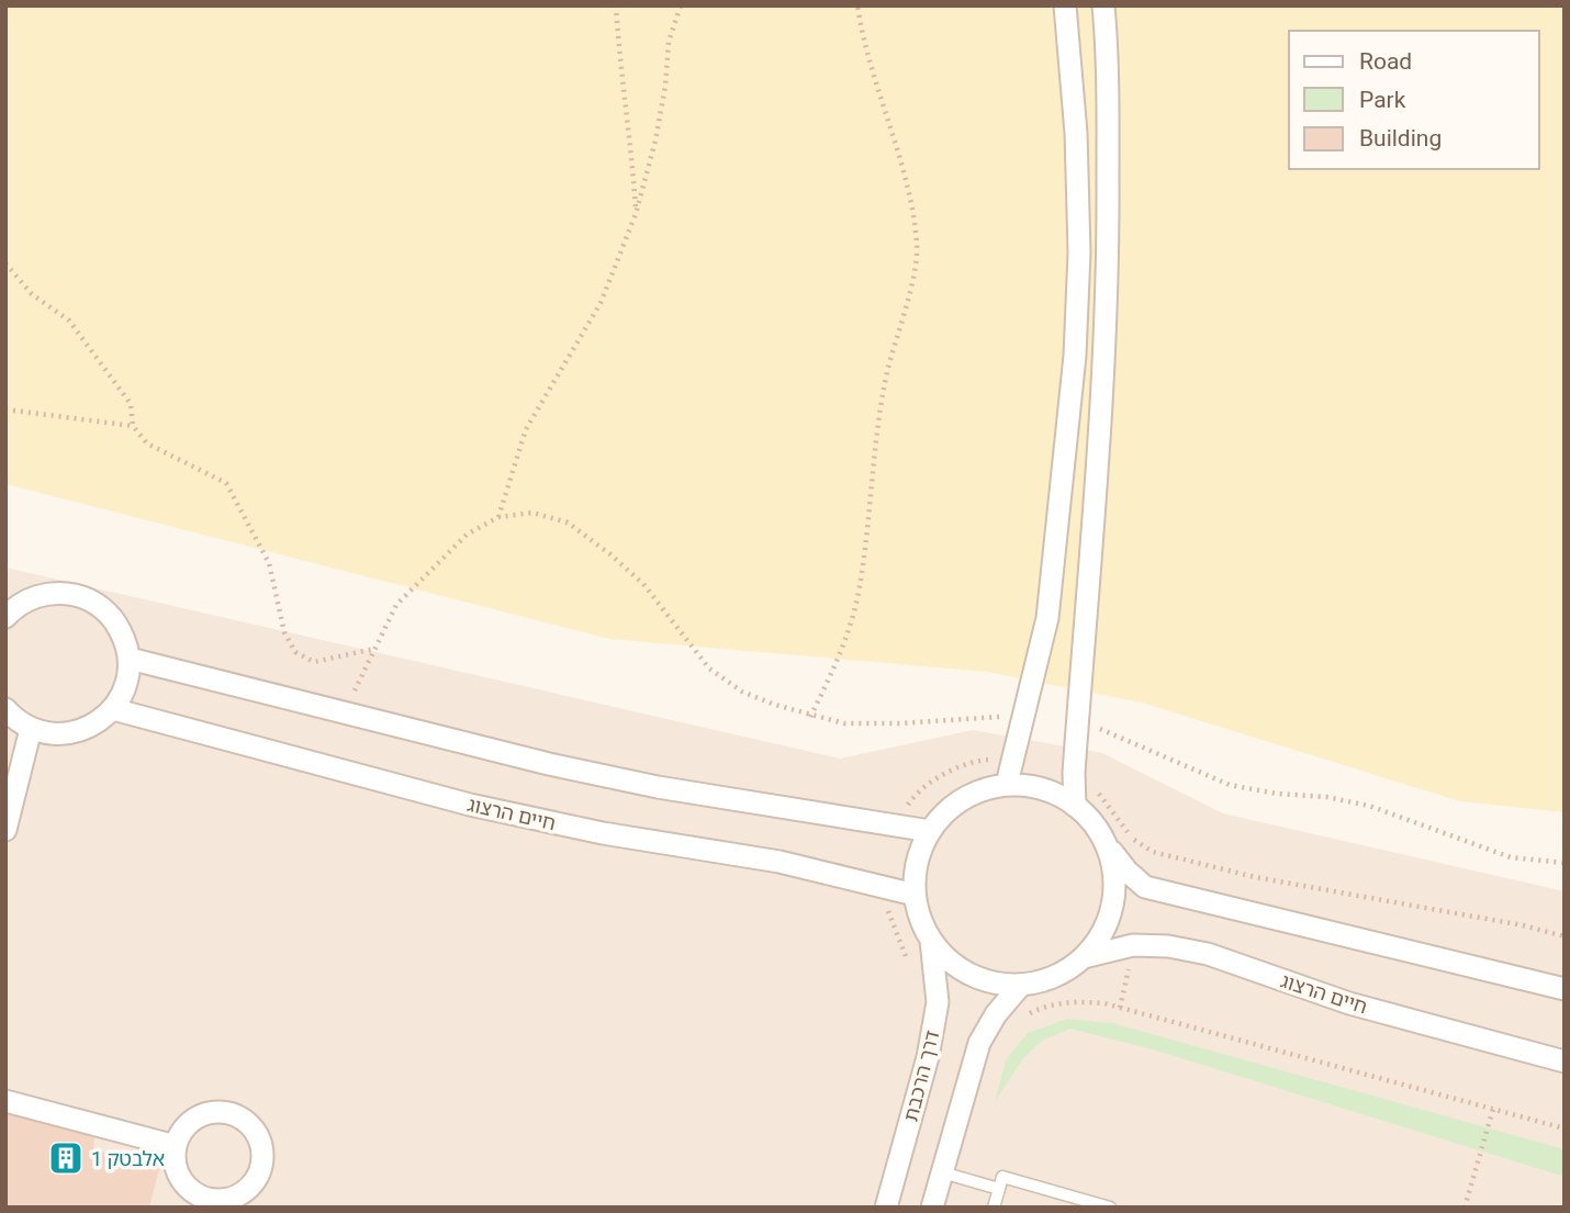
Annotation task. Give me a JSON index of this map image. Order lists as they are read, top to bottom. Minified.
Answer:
{"streets":{"street":["חיים הרצוג","דרך הרכבת"]},"crossings":[["חיים הרצוג","דרך הרכבת"]],"places":{"building":["אלבטק 1"]},"legend":["Road","Park","Building"]}
